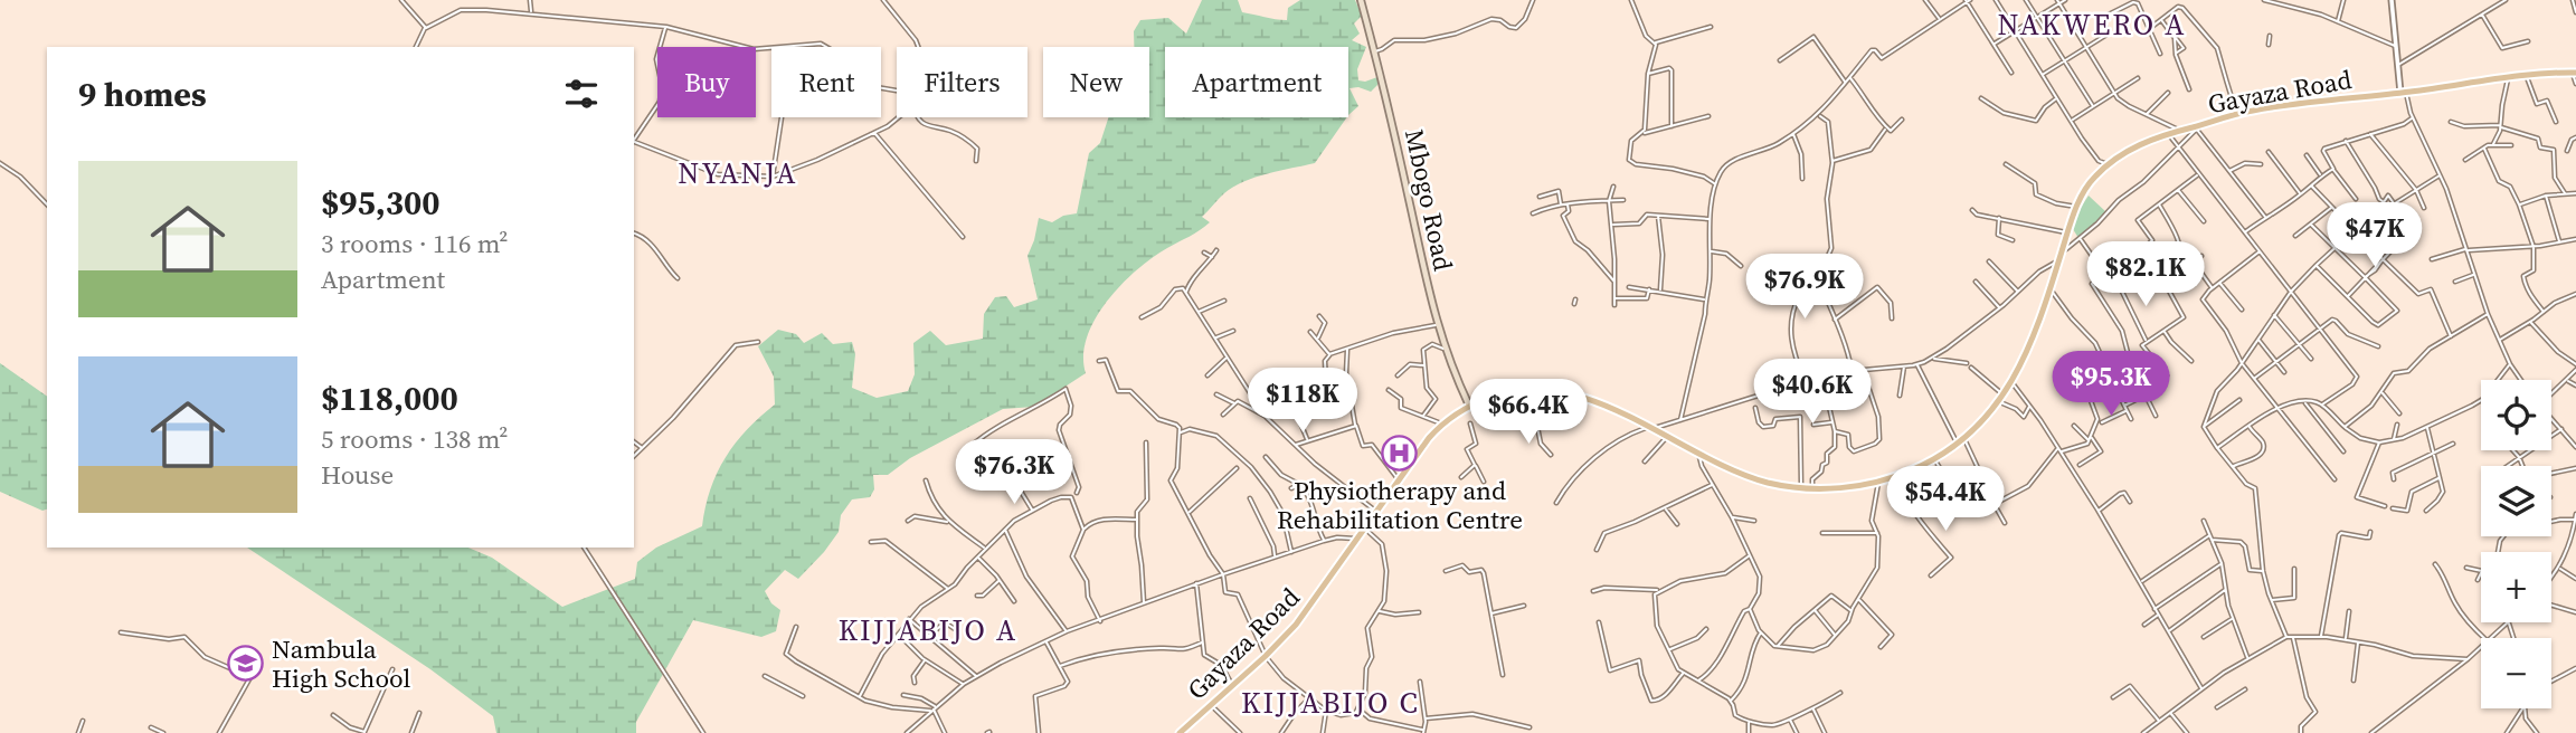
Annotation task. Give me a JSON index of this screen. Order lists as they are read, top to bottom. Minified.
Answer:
{"streets":{"main road":["Gayaza Road","Mbogo Road"]},"crossings":[["Gayaza Road","Mbogo Road"]],"districts":["NAKWERO A","NYANJA","KIJJABIJO A","KIJJABIJO C"],"places":{"hospital":["Physiotherapy and Rehabilitation Centre"],"school or university":["Nambula High School"]},"page":{"chip":["Buy","Rent","Filters","New","Apartment"],"heading":"9 homes","list":[{"name":"$95,300","note":"3 rooms · 116 m² · Apartment"},{"name":"$118,000","note":"5 rooms · 138 m² · House"}],"price":["$47K","$82.1K","$76.9K","$95.3K","$40.6K","$118K","$66.4K","$76.3K","$54.4K"],"map_buttons":["+","−"]}}
